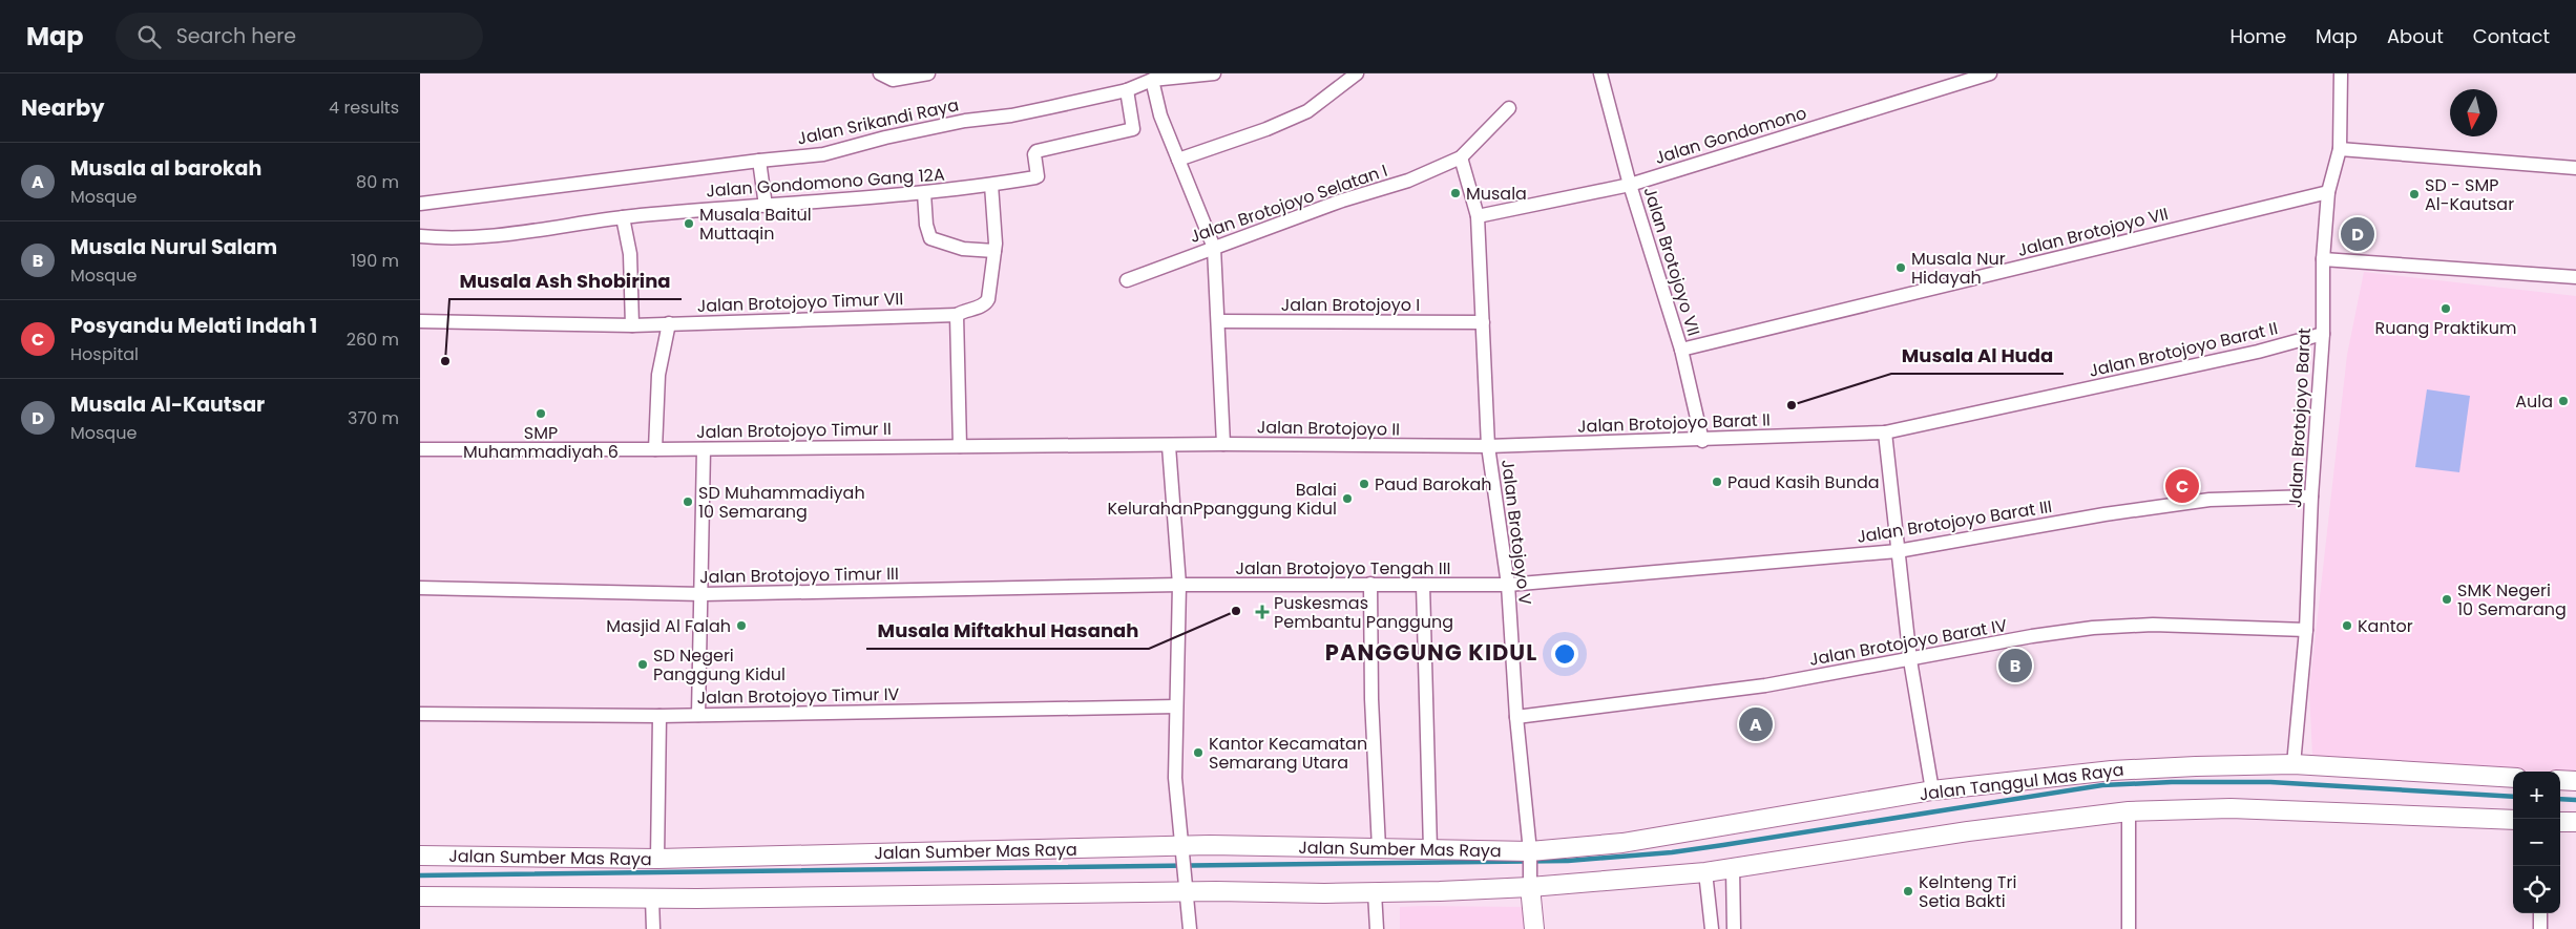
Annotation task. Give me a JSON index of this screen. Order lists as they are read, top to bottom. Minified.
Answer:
{"streets":{"street":["Jalan Srikandi Raya","Jalan Gondomono","Jalan Gondomono Gang 12A","Jalan Brotojoyo Selatan I","Jalan Brotojoyo VII","Jalan Brotojoyo Timur VII","Jalan Brotojoyo I","Jalan Brotojoyo Barat II","Jalan Brotojoyo Barat","Jalan Brotojoyo II","Jalan Brotojoyo Timur II","Jalan Brotojoyo Barat III","Jalan Brotojoyo V","Jalan Brotojoyo Tengah III","Jalan Brotojoyo Timur III","Jalan Brotojoyo Barat IV","Jalan Brotojoyo Timur IV","Jalan Tanggul Mas Raya","Jalan Sumber Mas Raya"]},"crossings":[["Jalan Srikandi Raya","Jalan Gondomono Gang 12A"],["Jalan Gondomono","Jalan Brotojoyo VII"],["Jalan Gondomono","Jalan Brotojoyo V"],["Jalan Brotojoyo Selatan I","Jalan Brotojoyo V"],["Jalan Brotojoyo VII","Jalan Brotojoyo Barat II"],["Jalan Brotojoyo VII","Jalan Brotojoyo Barat"],["Jalan Brotojoyo I","Jalan Brotojoyo V"],["Jalan Brotojoyo Barat II","Jalan Brotojoyo Barat"],["Jalan Brotojoyo Barat II","Jalan Brotojoyo II"],["Jalan Brotojoyo Barat II","Jalan Brotojoyo V"],["Jalan Brotojoyo Barat","Jalan Brotojoyo Barat III"],["Jalan Brotojoyo Barat","Jalan Brotojoyo Barat IV"],["Jalan Brotojoyo Barat","Jalan Tanggul Mas Raya"],["Jalan Brotojoyo II","Jalan Brotojoyo Timur II"],["Jalan Brotojoyo II","Jalan Brotojoyo V"],["Jalan Brotojoyo Barat III","Jalan Brotojoyo V"],["Jalan Brotojoyo Barat III","Jalan Brotojoyo Tengah III"],["Jalan Brotojoyo V","Jalan Brotojoyo Tengah III"],["Jalan Brotojoyo V","Jalan Brotojoyo Barat IV"],["Jalan Brotojoyo V","Jalan Tanggul Mas Raya"],["Jalan Brotojoyo V","Jalan Sumber Mas Raya"],["Jalan Brotojoyo Tengah III","Jalan Brotojoyo Timur III"],["Jalan Tanggul Mas Raya","Jalan Sumber Mas Raya"]],"districts":["PANGGUNG KIDUL"],"places":{"other":["Musala","SD - SMP Al-Kautsar","Musala Baitul Muttaqin","Musala Nur Hidayah","Ruang Praktikum","Musala Ash Shobirina","Aula","Musala Al Huda","SMP Muhammadiyah 6","Paud Kasih Bunda","Paud Barokah","Balai KelurahanPpanggung Kidul","SD Muhammadiyah 10 Semarang","SMK Negeri 10 Semarang","Musala Miftakhul Hasanah","Masjid Al Falah","Kantor","SD Negeri Panggung Kidul","Kantor Kecamatan Semarang Utara","Kelnteng Tri Setia Bakti"],"health":["Puskesmas Pembantu Panggung"]},"north":"bottom","page":{"header":"Map","search":"Search here","nav":["Home","Map","About","Contact"],"heading":["Nearby","4 results"],"list":[{"mark":"A","name":"Musala al barokah","note":"Mosque","value":"80 m"},{"mark":"B","name":"Musala Nurul Salam","note":"Mosque","value":"190 m"},{"mark":"C","name":"Posyandu Melati Indah 1","note":"Hospital","value":"260 m"},{"mark":"D","name":"Musala Al-Kautsar","note":"Mosque","value":"370 m"}],"pins":["D","C","B","A"],"map_buttons":["+","−"]}}
